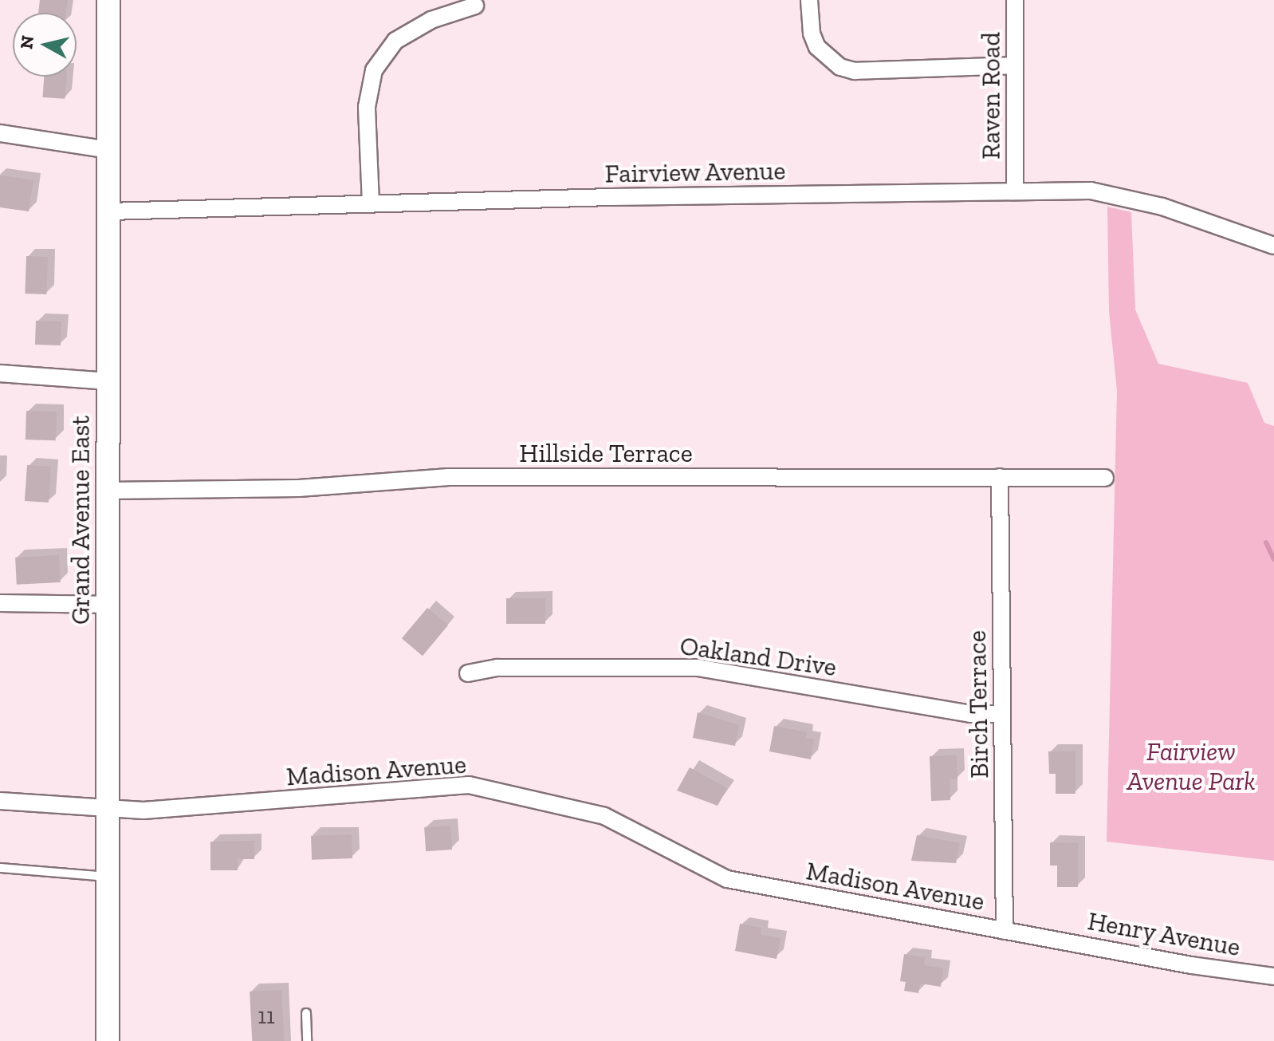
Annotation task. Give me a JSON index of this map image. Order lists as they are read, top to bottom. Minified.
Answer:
{"streets":{"main road":["Grand Avenue East"],"street":["Raven Road","Fairview Avenue","Hillside Terrace","Oakland Drive","Birch Terrace","Madison Avenue","Henry Avenue"]},"crossings":[["Raven Road","Fairview Avenue"],["Fairview Avenue","Grand Avenue East"],["Hillside Terrace","Grand Avenue East"],["Hillside Terrace","Birch Terrace"],["Grand Avenue East","Madison Avenue"],["Oakland Drive","Birch Terrace"],["Birch Terrace","Madison Avenue"],["Madison Avenue","Henry Avenue"]],"parks":["Fairview Avenue Park"],"house_numbers":["11"],"north":"left"}
